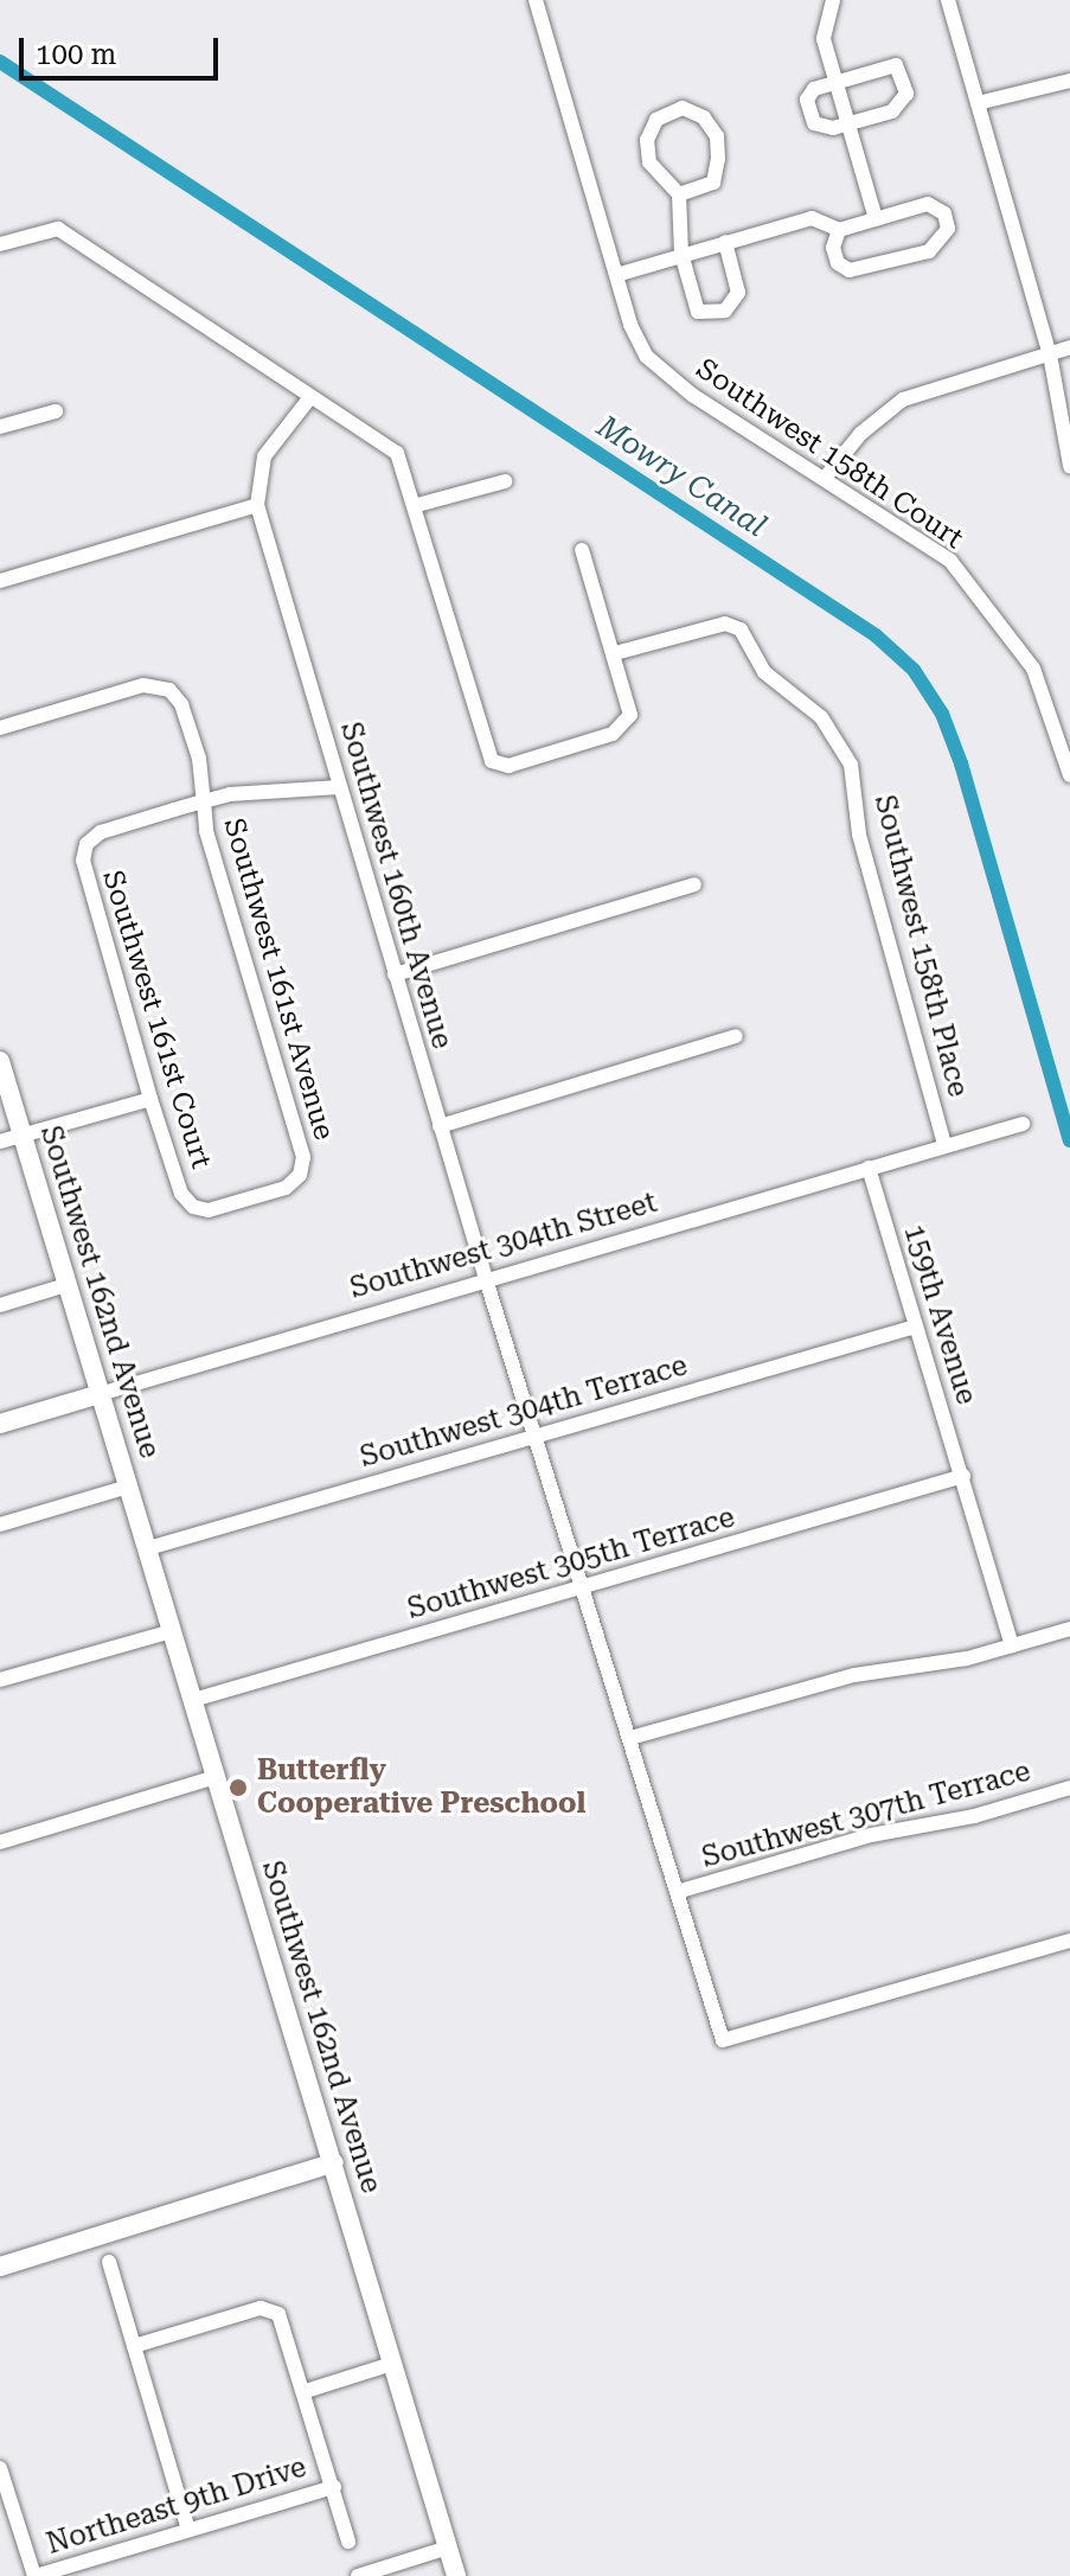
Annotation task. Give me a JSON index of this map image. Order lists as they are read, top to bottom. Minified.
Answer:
{"streets":{"street":["Southwest 158th Court","Southwest 160th Avenue","Southwest 158th Place","Southwest 161st Avenue","Southwest 161st Court","Southwest 304th Street","Southwest 162nd Avenue","159th Avenue","Southwest 304th Terrace","Southwest 305th Terrace","Southwest 307th Terrace","Northeast 9th Drive"]},"crossings":[["Southwest 160th Avenue","Southwest 304th Street"],["Southwest 160th Avenue","Southwest 304th Terrace"],["Southwest 160th Avenue","Southwest 305th Terrace"],["Southwest 158th Place","Southwest 304th Street"],["Southwest 161st Avenue","Southwest 161st Court"],["Southwest 304th Street","Southwest 162nd Avenue"],["Southwest 304th Street","159th Avenue"],["Southwest 162nd Avenue","Southwest 304th Terrace"],["Southwest 162nd Avenue","Southwest 305th Terrace"],["159th Avenue","Southwest 304th Terrace"],["159th Avenue","Southwest 305th Terrace"]],"water":["Mowry Canal"],"places":["Butterfly Cooperative Preschool"],"scale_bar":"100 m"}
